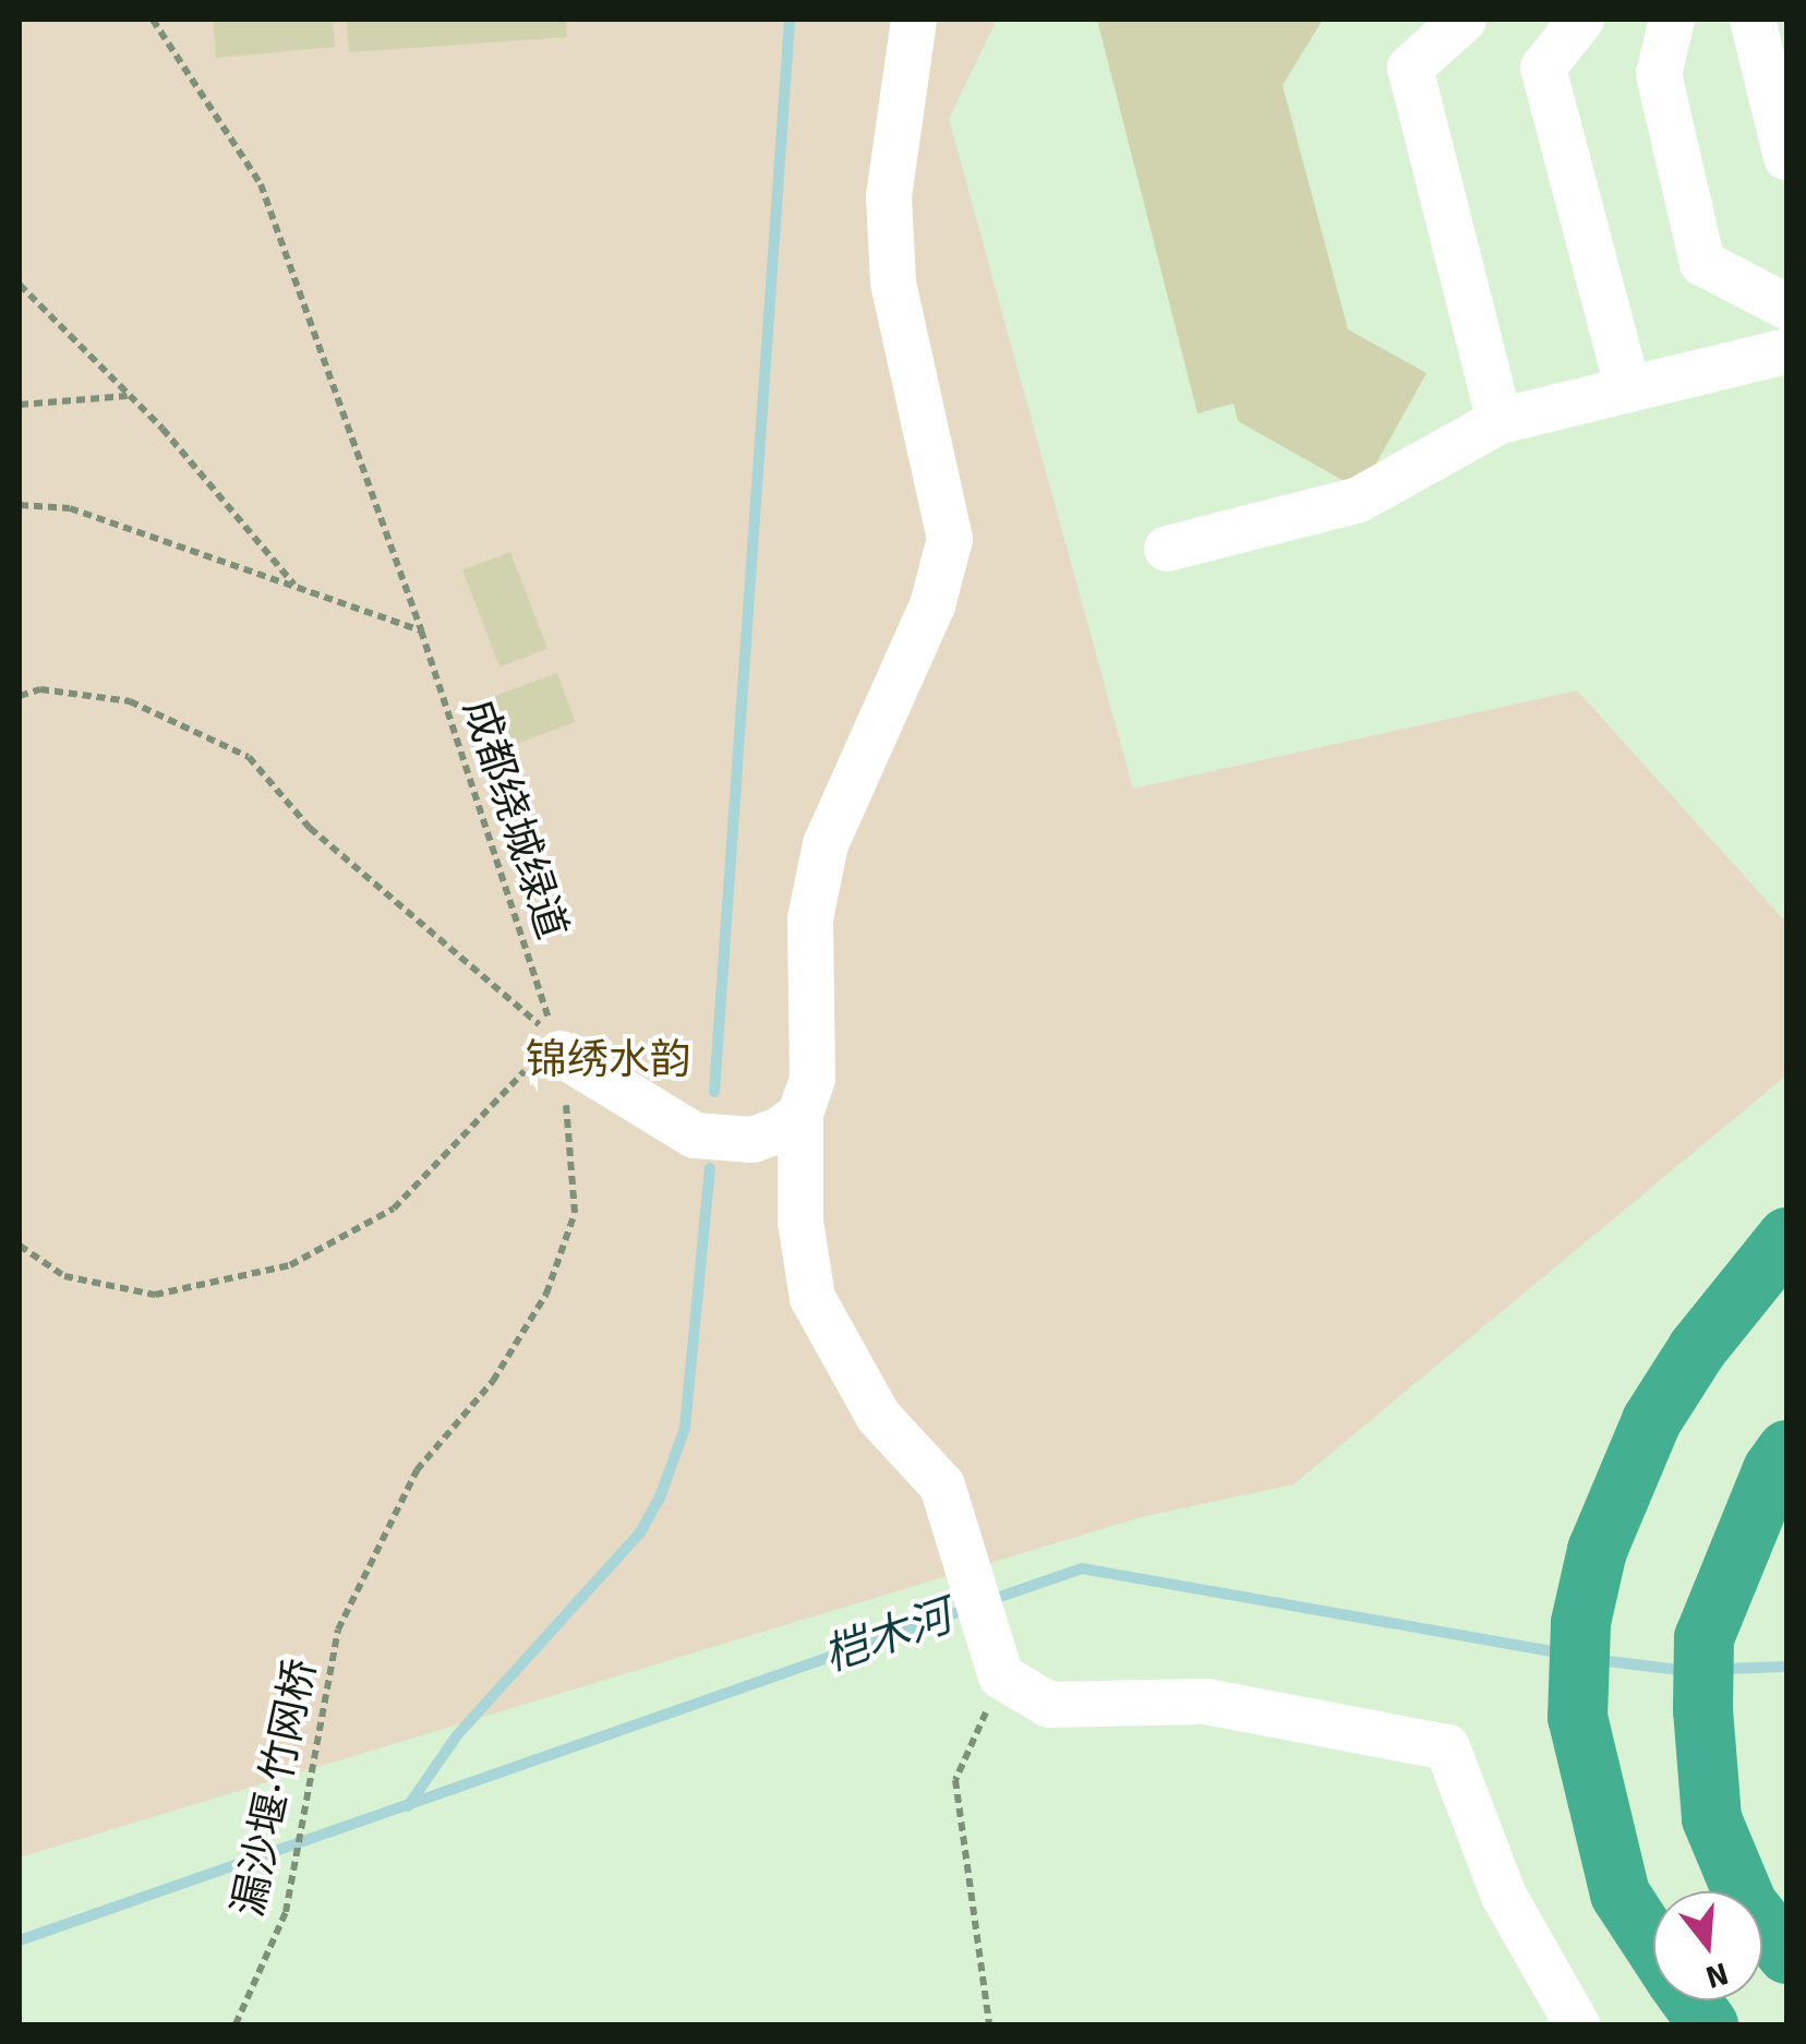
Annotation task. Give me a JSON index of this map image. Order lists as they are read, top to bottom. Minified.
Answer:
{"streets":{"path":["成都绕城绿道","漏沙堰·竹网桥"]},"crossings":[["成都绕城绿道","漏沙堰·竹网桥"]],"water":["桤木河"],"parks":["锦绣水韵"],"north":"bottom"}
